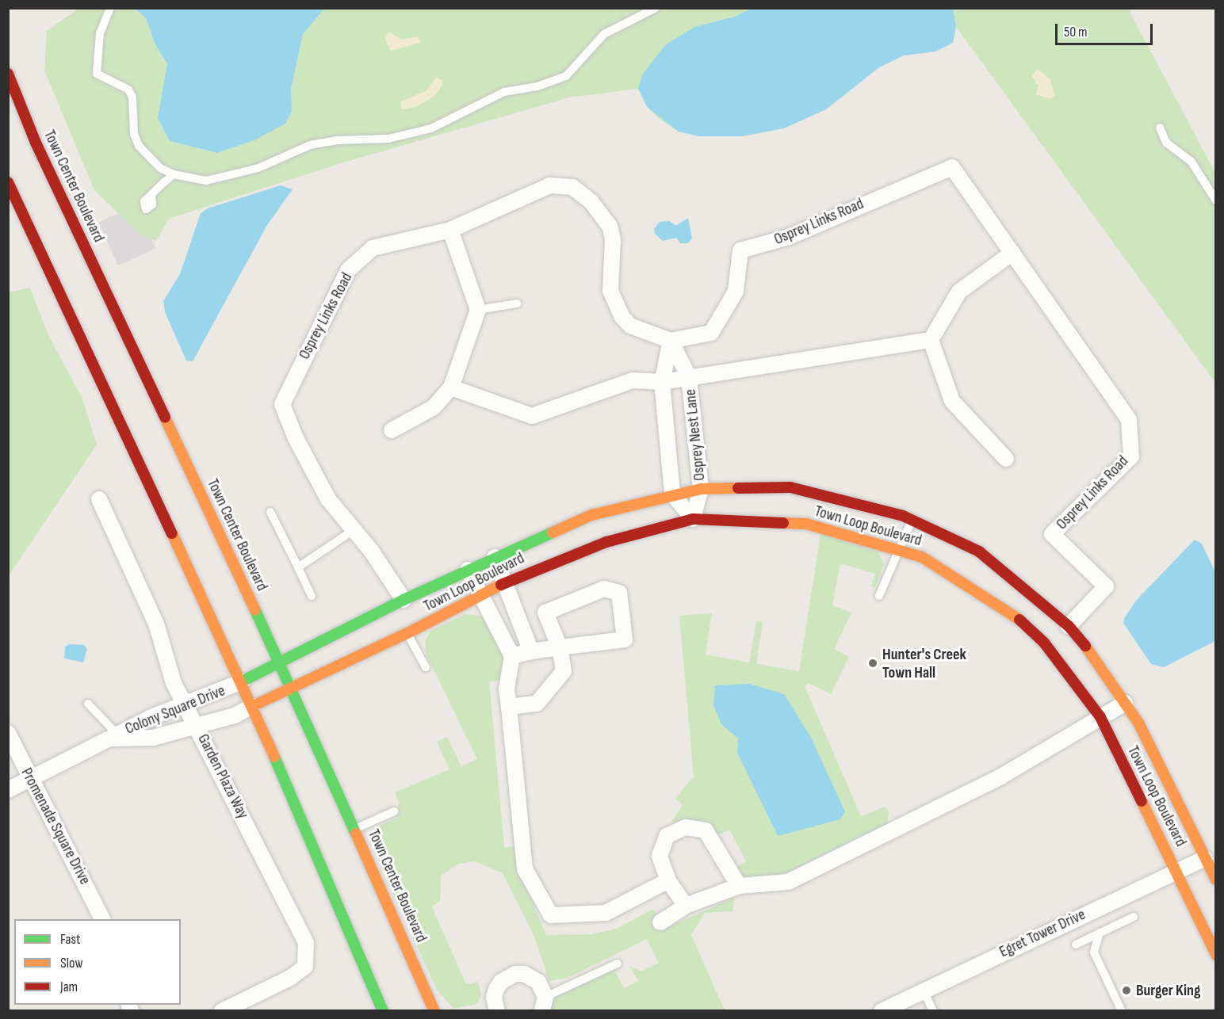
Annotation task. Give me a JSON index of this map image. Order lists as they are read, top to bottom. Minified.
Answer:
{"streets":{"street":["Town Center Boulevard","Osprey Links Road","Osprey Nest Lane","Town Loop Boulevard","Colony Square Drive","Garden Plaza Way","Promenade Square Drive","Egret Tower Drive"]},"crossings":[["Town Center Boulevard","Town Loop Boulevard"],["Osprey Links Road","Osprey Nest Lane"],["Osprey Links Road","Town Loop Boulevard"],["Osprey Nest Lane","Town Loop Boulevard"],["Town Loop Boulevard","Colony Square Drive"],["Town Loop Boulevard","Egret Tower Drive"],["Colony Square Drive","Garden Plaza Way"],["Colony Square Drive","Promenade Square Drive"]],"places":["Hunter's Creek Town Hall","Burger King"],"legend":["Fast","Slow","Jam"],"scale_bar":"50 m"}
